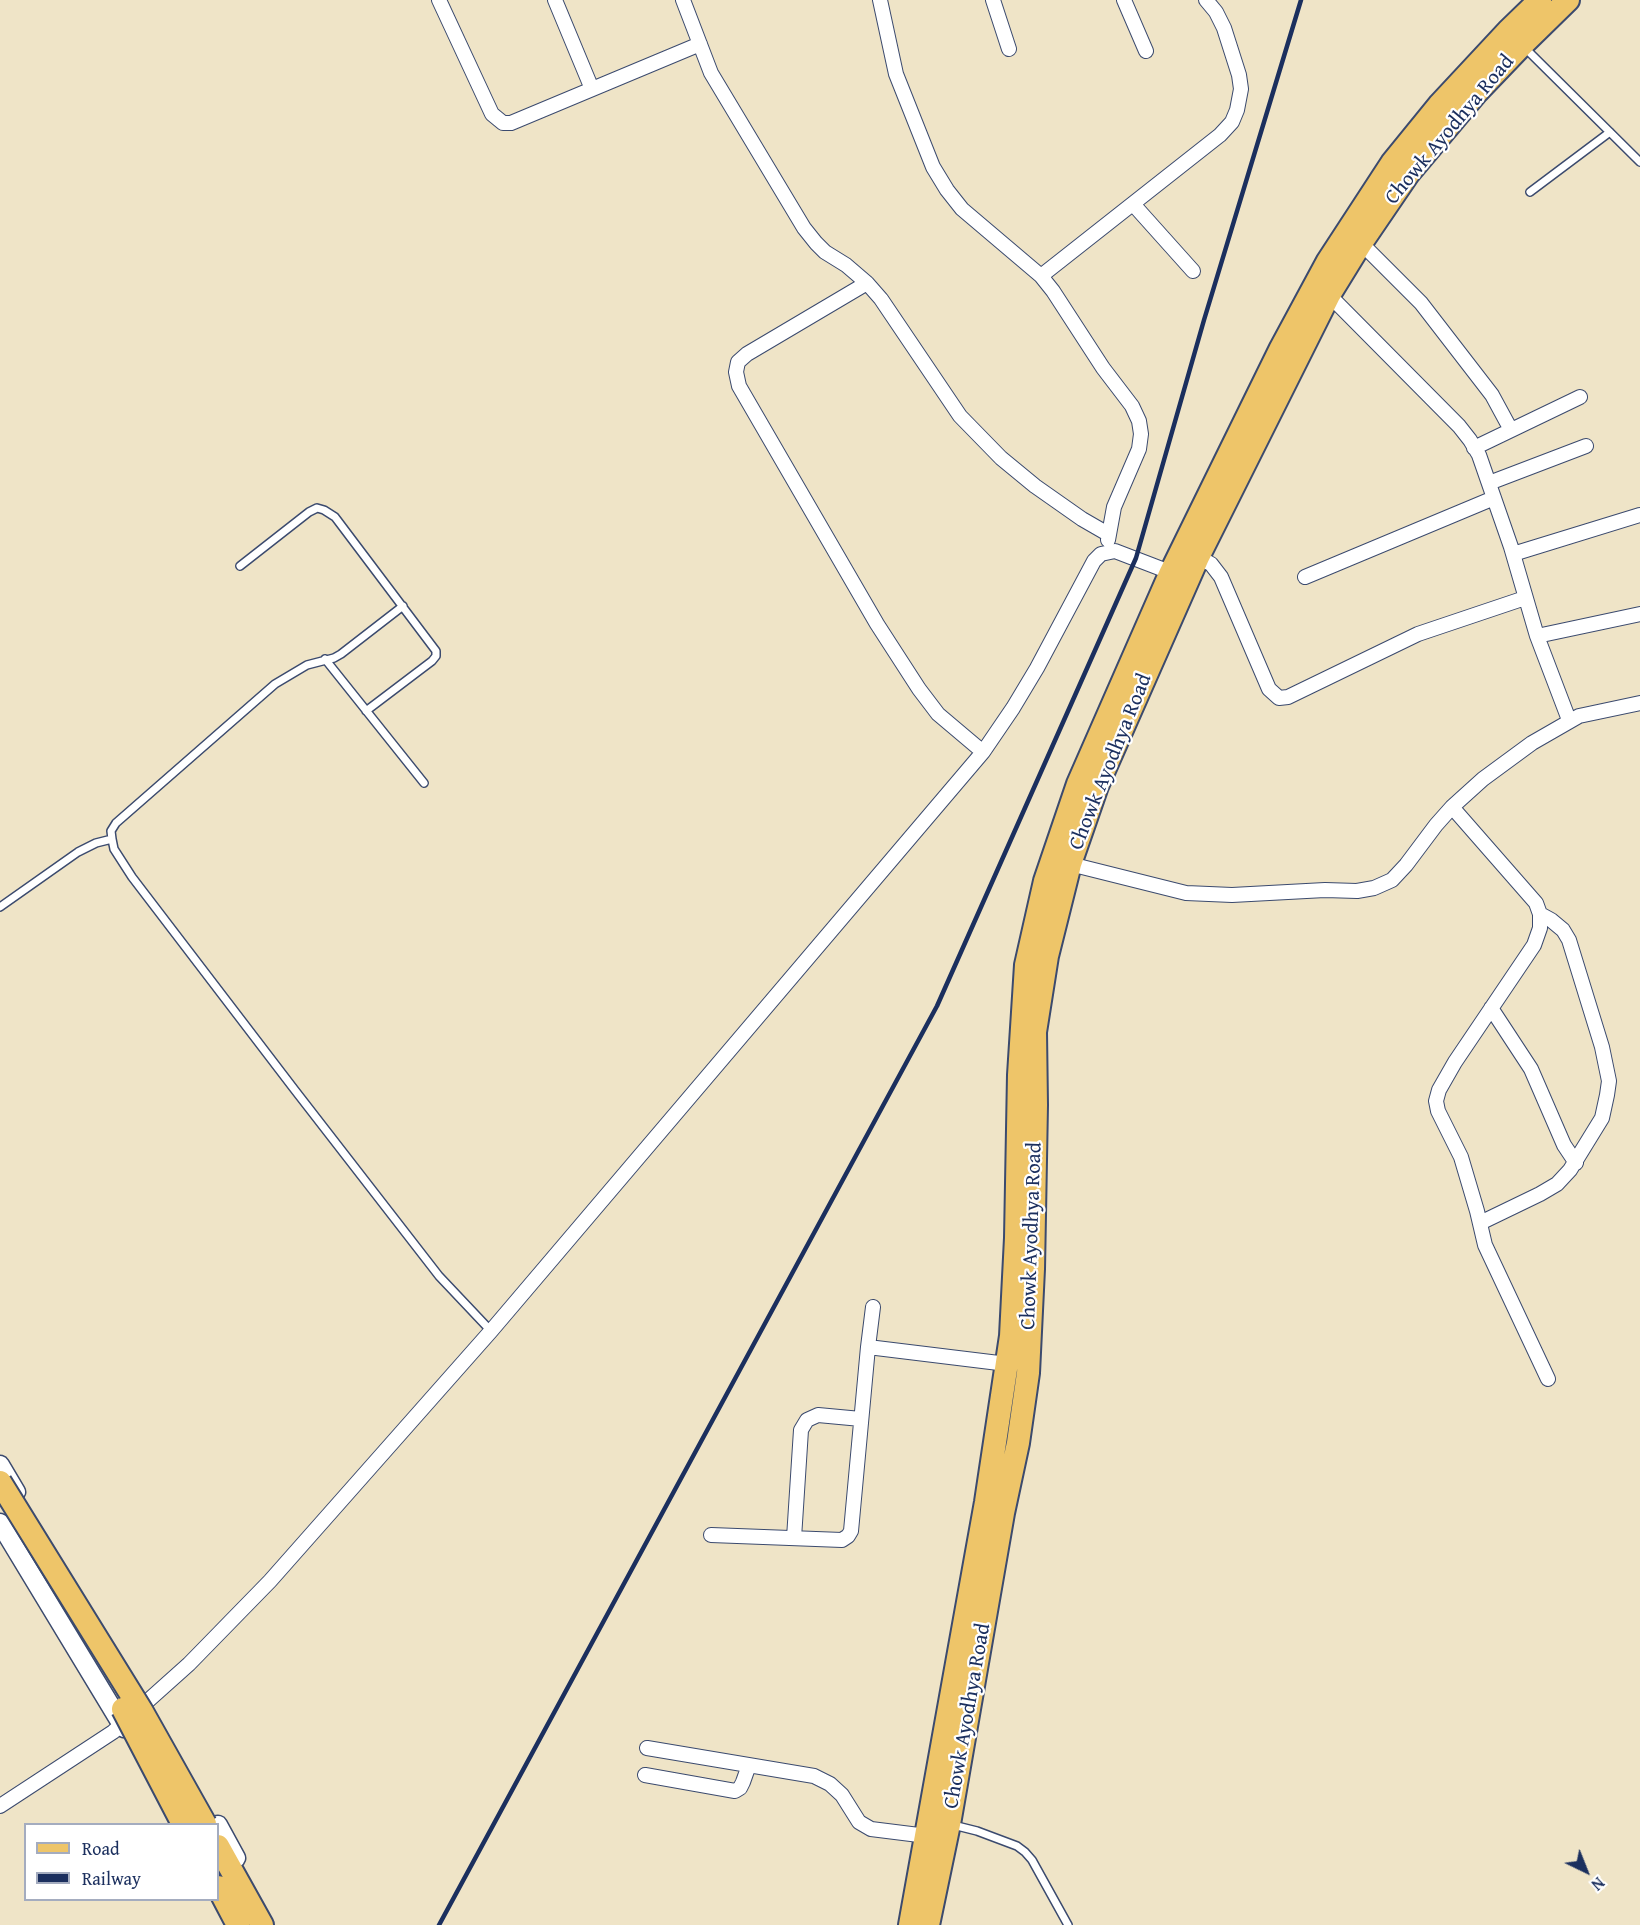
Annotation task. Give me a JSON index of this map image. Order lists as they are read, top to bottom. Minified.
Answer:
{"streets":{"main road":["Chowk Ayodhya Road"]},"legend":["Road","Railway"],"north":"bottom right"}
